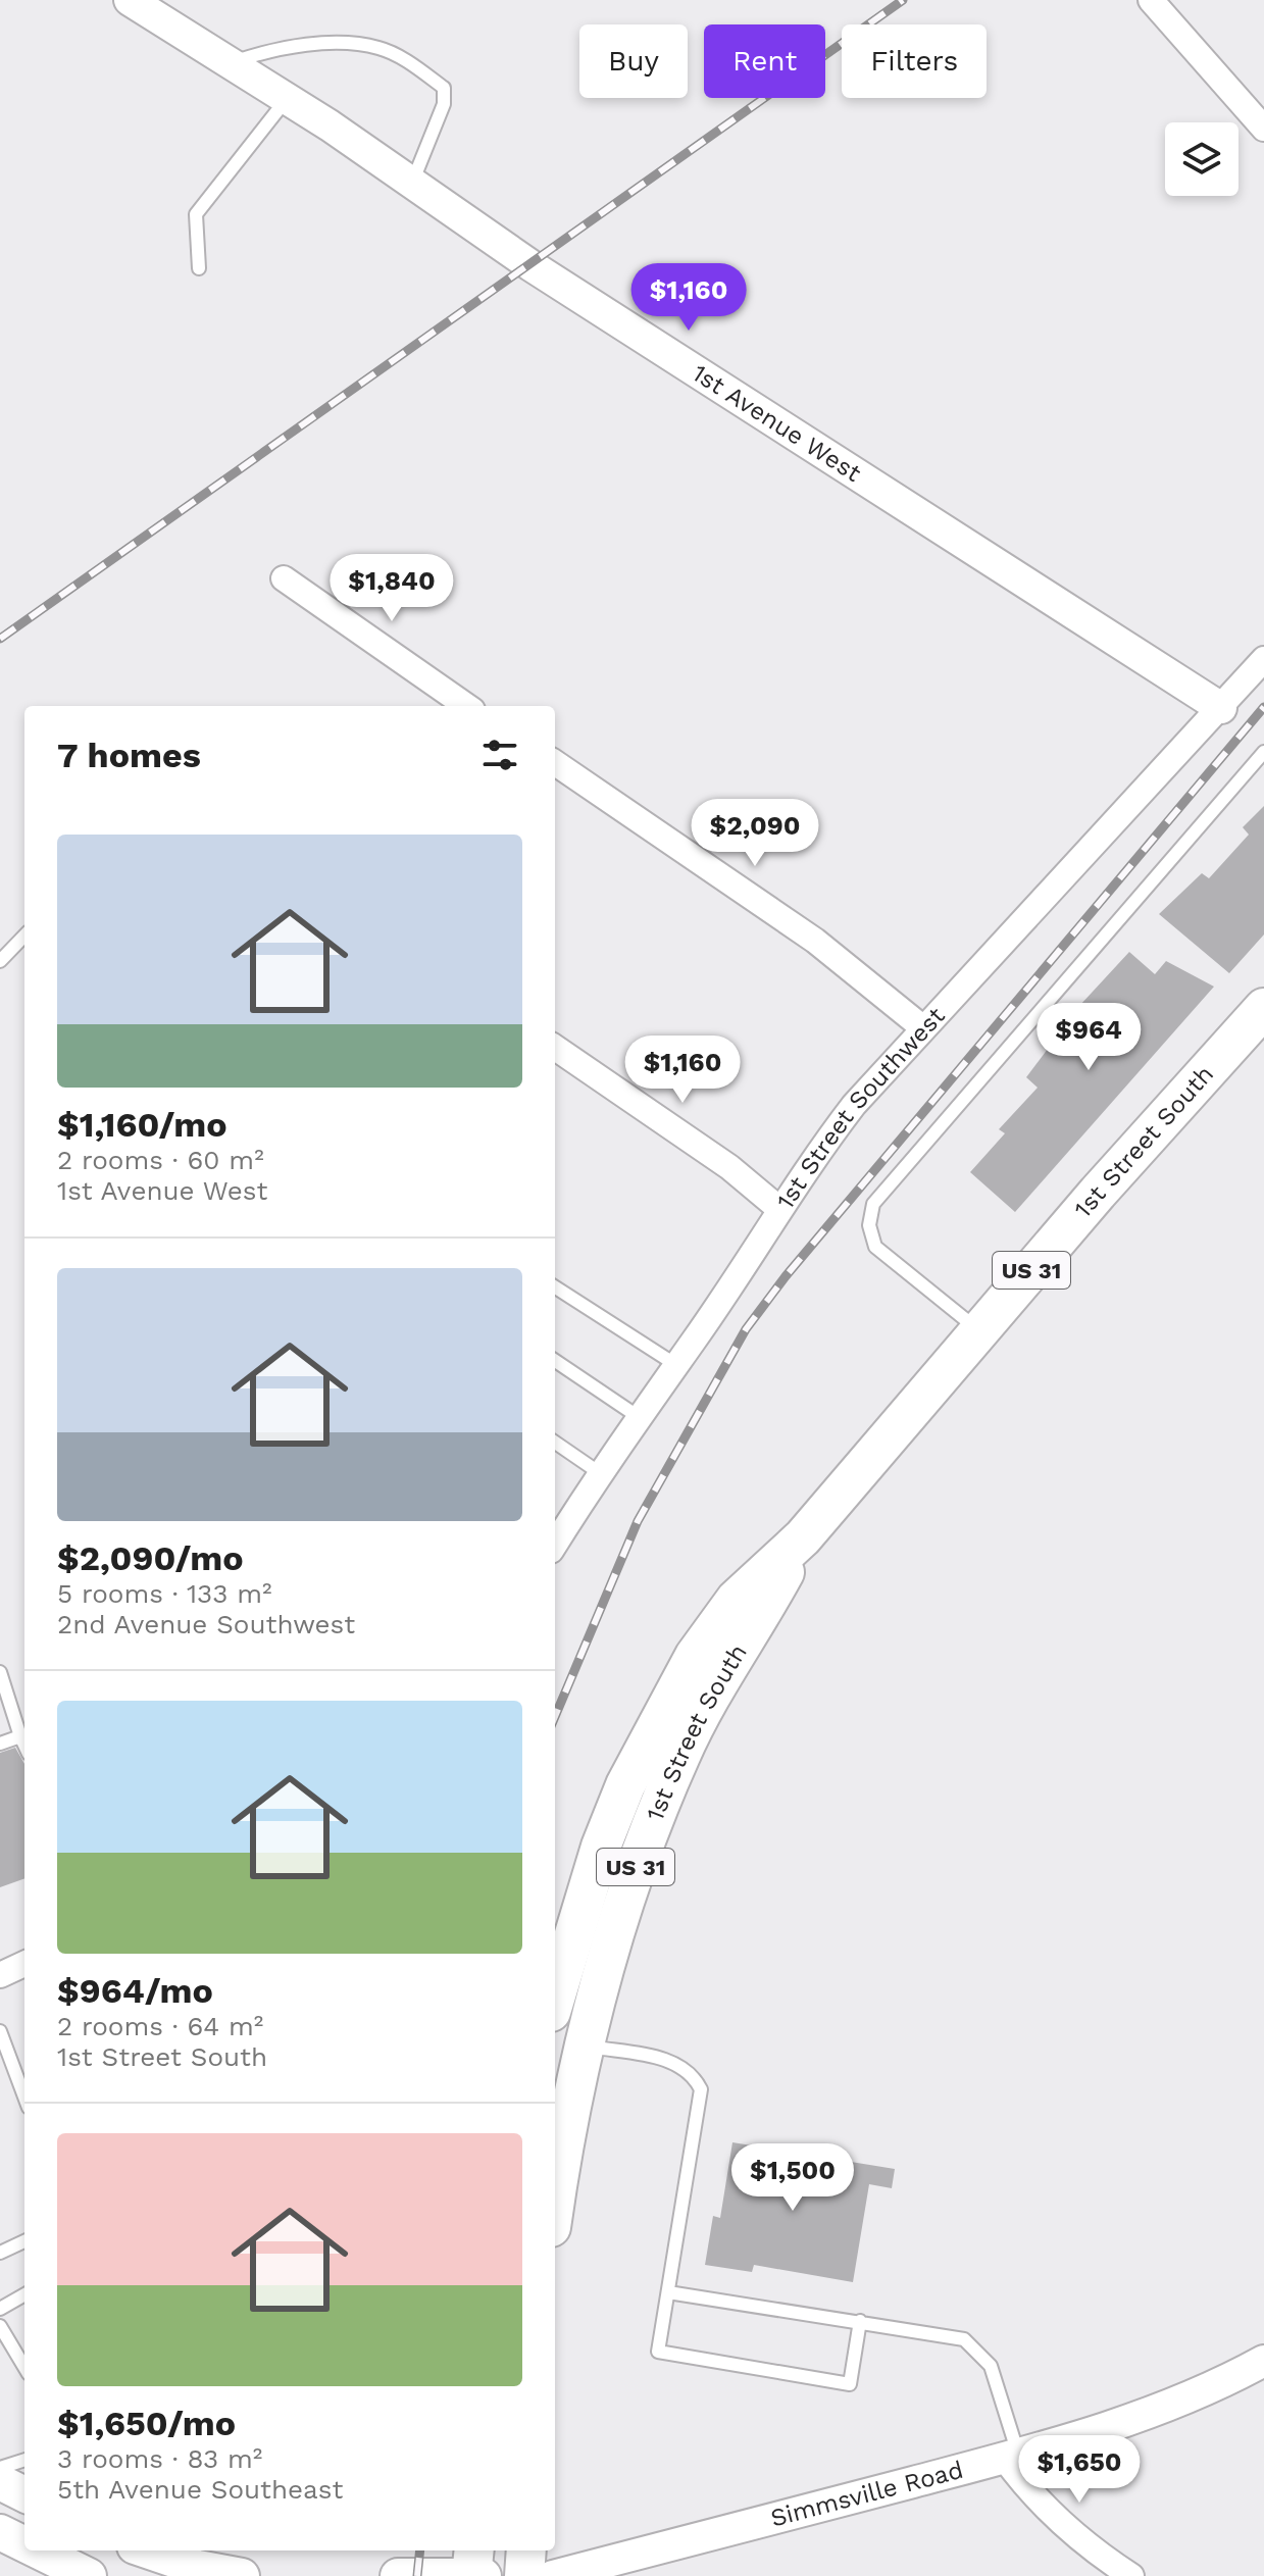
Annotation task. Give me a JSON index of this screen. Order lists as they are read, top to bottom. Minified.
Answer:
{"streets":{"main road":["1st Street South","US 31"],"street":["1st Avenue West","1st Street Southwest","Simmsville Road"]},"crossings":[["1st Avenue West","1st Street Southwest"]],"page":{"chip":["Buy","Rent","Filters"],"price":["$1,160","$1,840","$2,090","$964","$1,160","$1,500","$1,650"],"heading":"7 homes","list":[{"name":"$1,160/mo","note":"2 rooms · 60 m² · 1st Avenue West"},{"name":"$2,090/mo","note":"5 rooms · 133 m² · 2nd Avenue Southwest"},{"name":"$964/mo","note":"2 rooms · 64 m² · 1st Street South"},{"name":"$1,650/mo","note":"3 rooms · 83 m² · 5th Avenue Southeast"}]}}
